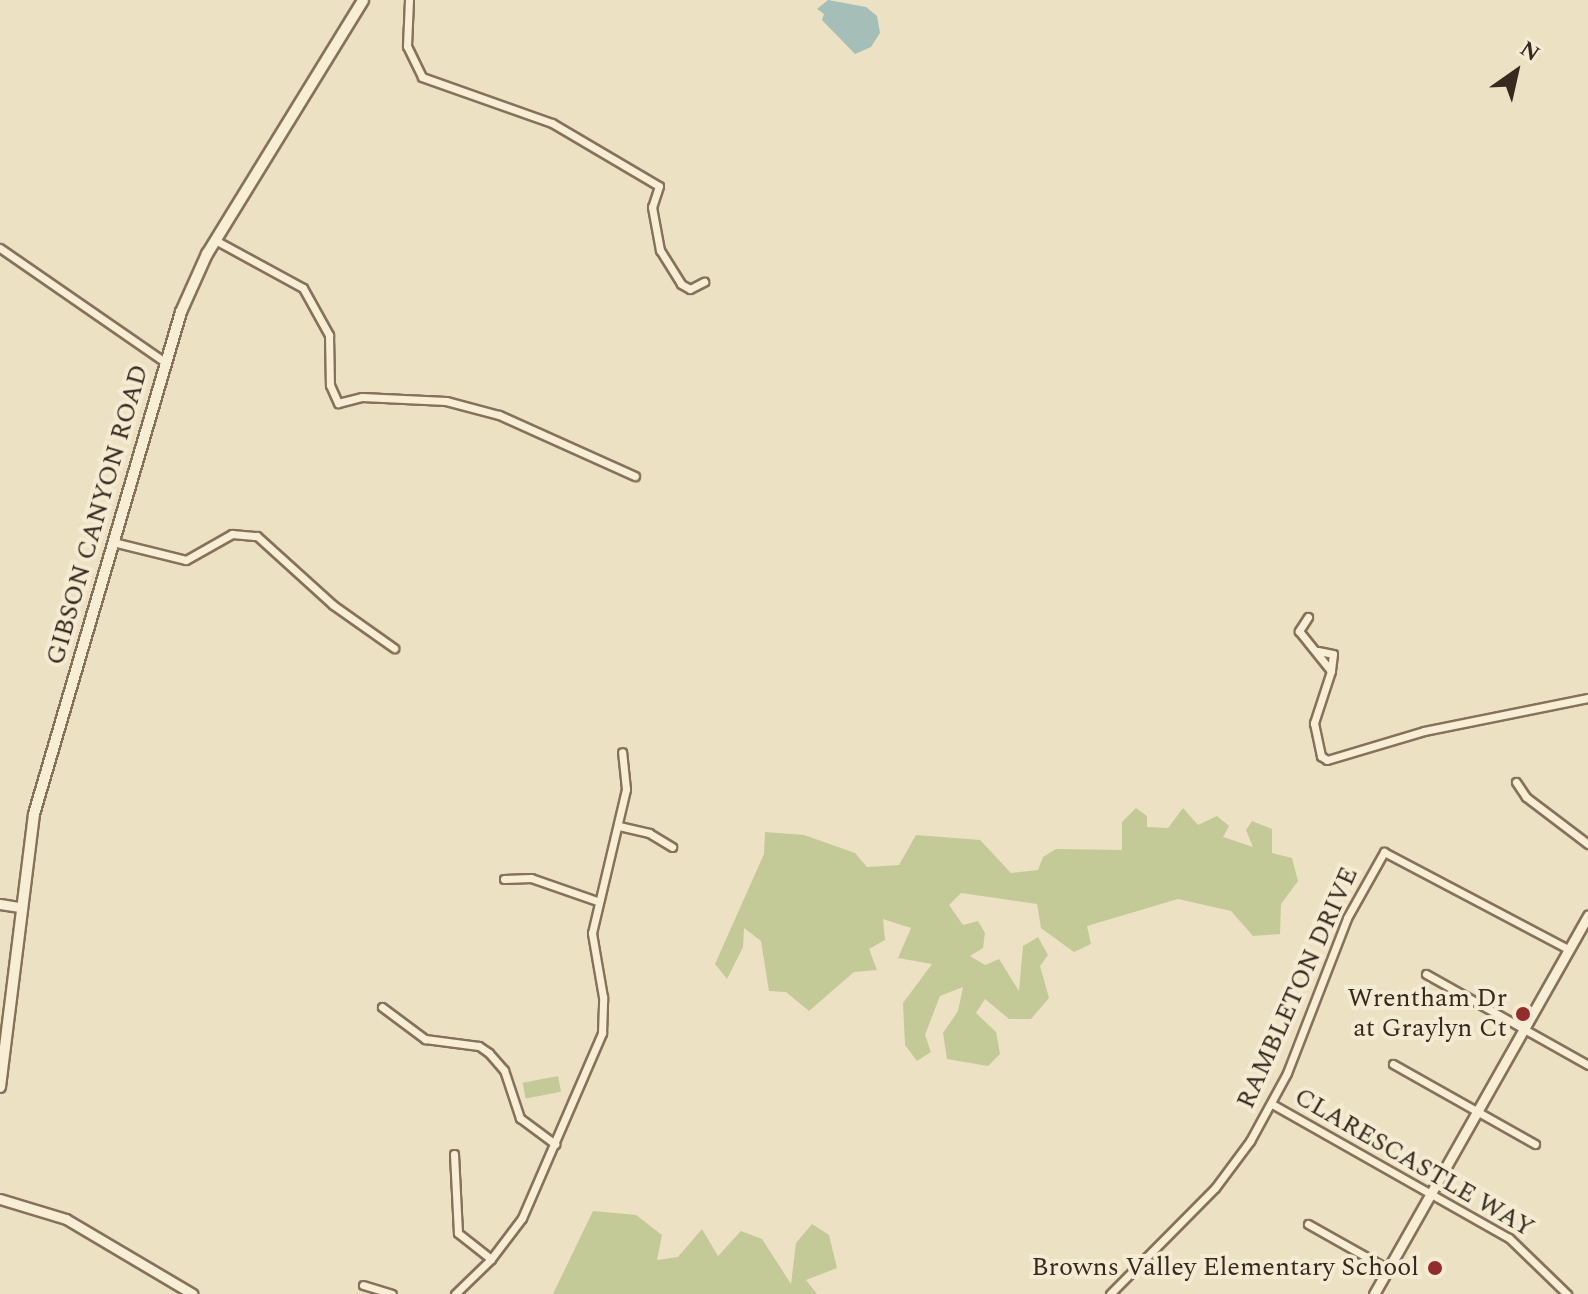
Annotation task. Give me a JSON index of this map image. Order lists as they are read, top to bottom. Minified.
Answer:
{"streets":{"main road":["GIBSON CANYON ROAD"],"street":["RAMBLETON DRIVE","CLARESCASTLE WAY"]},"crossings":[["RAMBLETON DRIVE","CLARESCASTLE WAY"]],"places":["Wrentham Dr at Graylyn Ct","Browns Valley Elementary School"],"north":"top right"}
